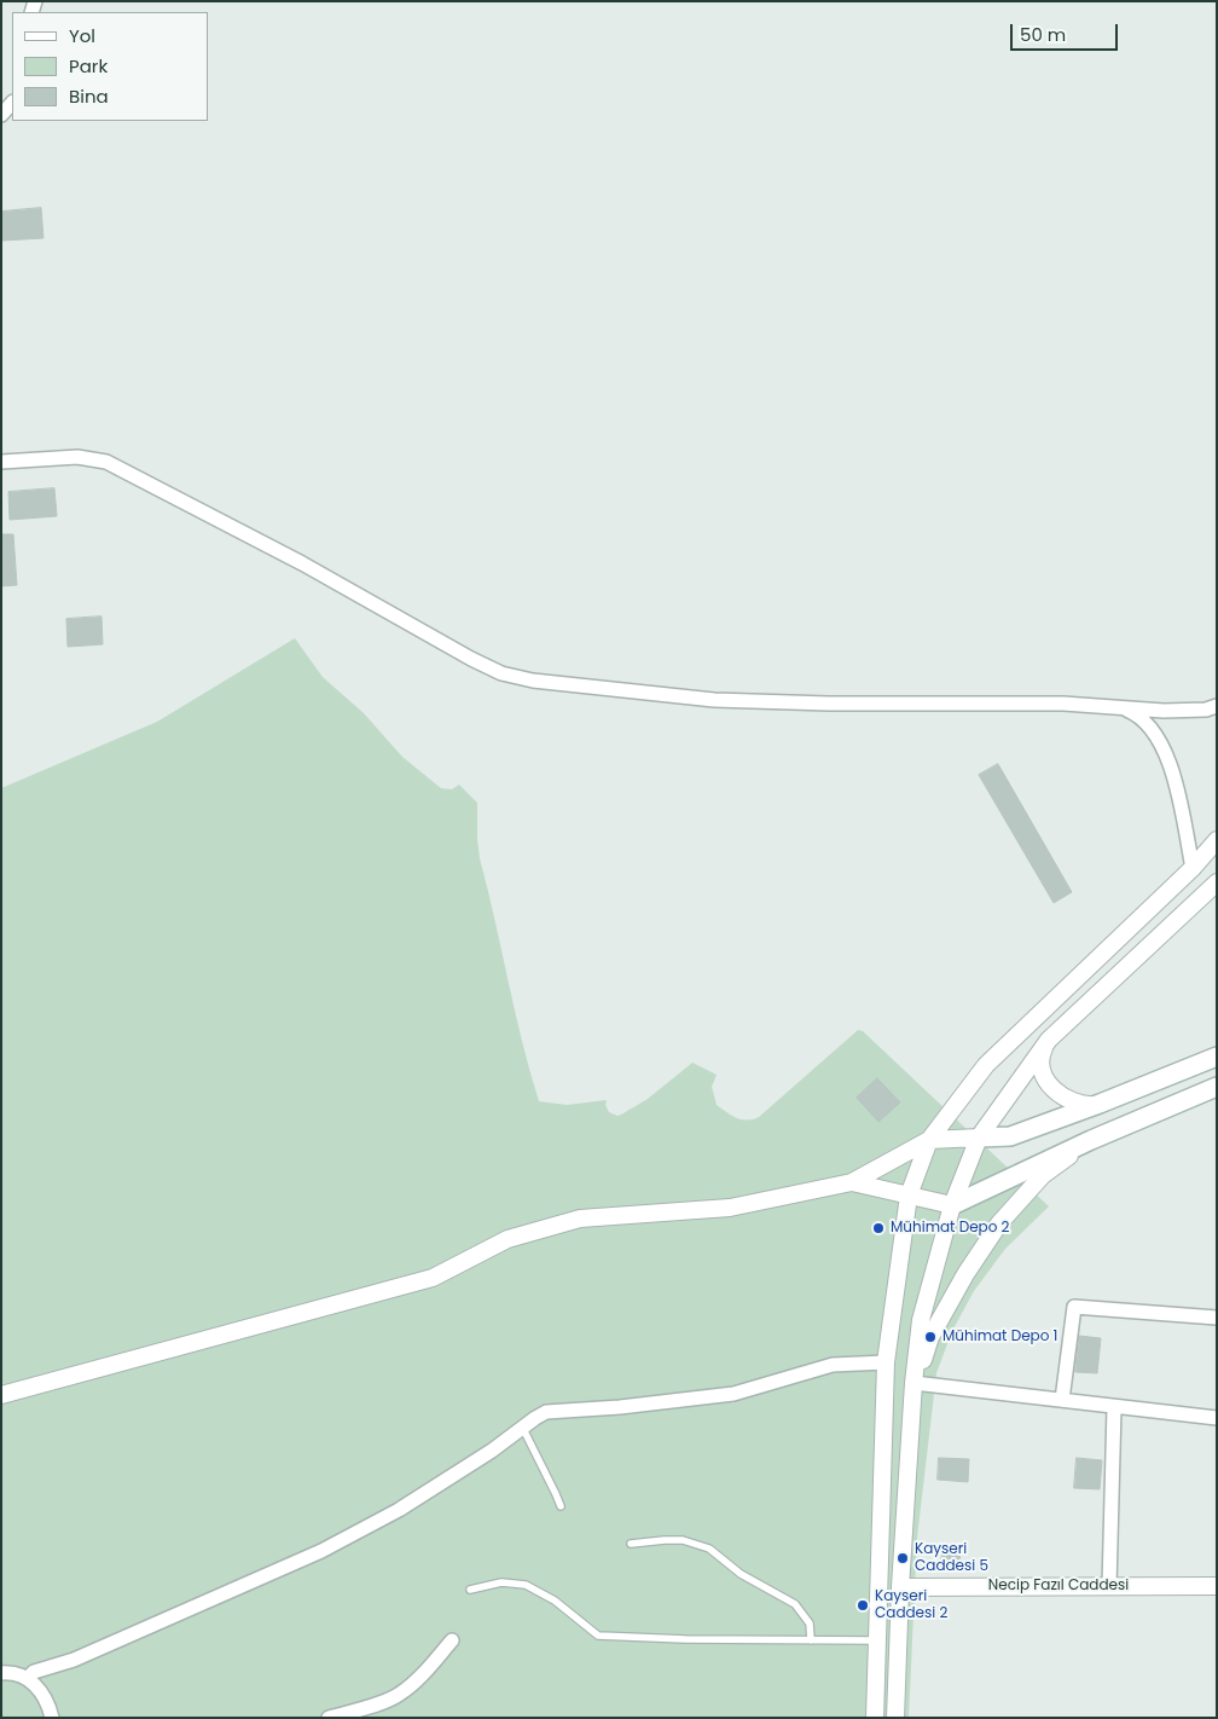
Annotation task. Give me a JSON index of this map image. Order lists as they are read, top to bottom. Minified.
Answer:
{"streets":{"street":["Necip Fazıl Caddesi"]},"places":["Mühimat Depo 2","Mühimat Depo 1","Kayseri Caddesi 5","Kayseri Caddesi 2"],"legend":["Yol","Park","Bina"],"scale_bar":"50 m"}
